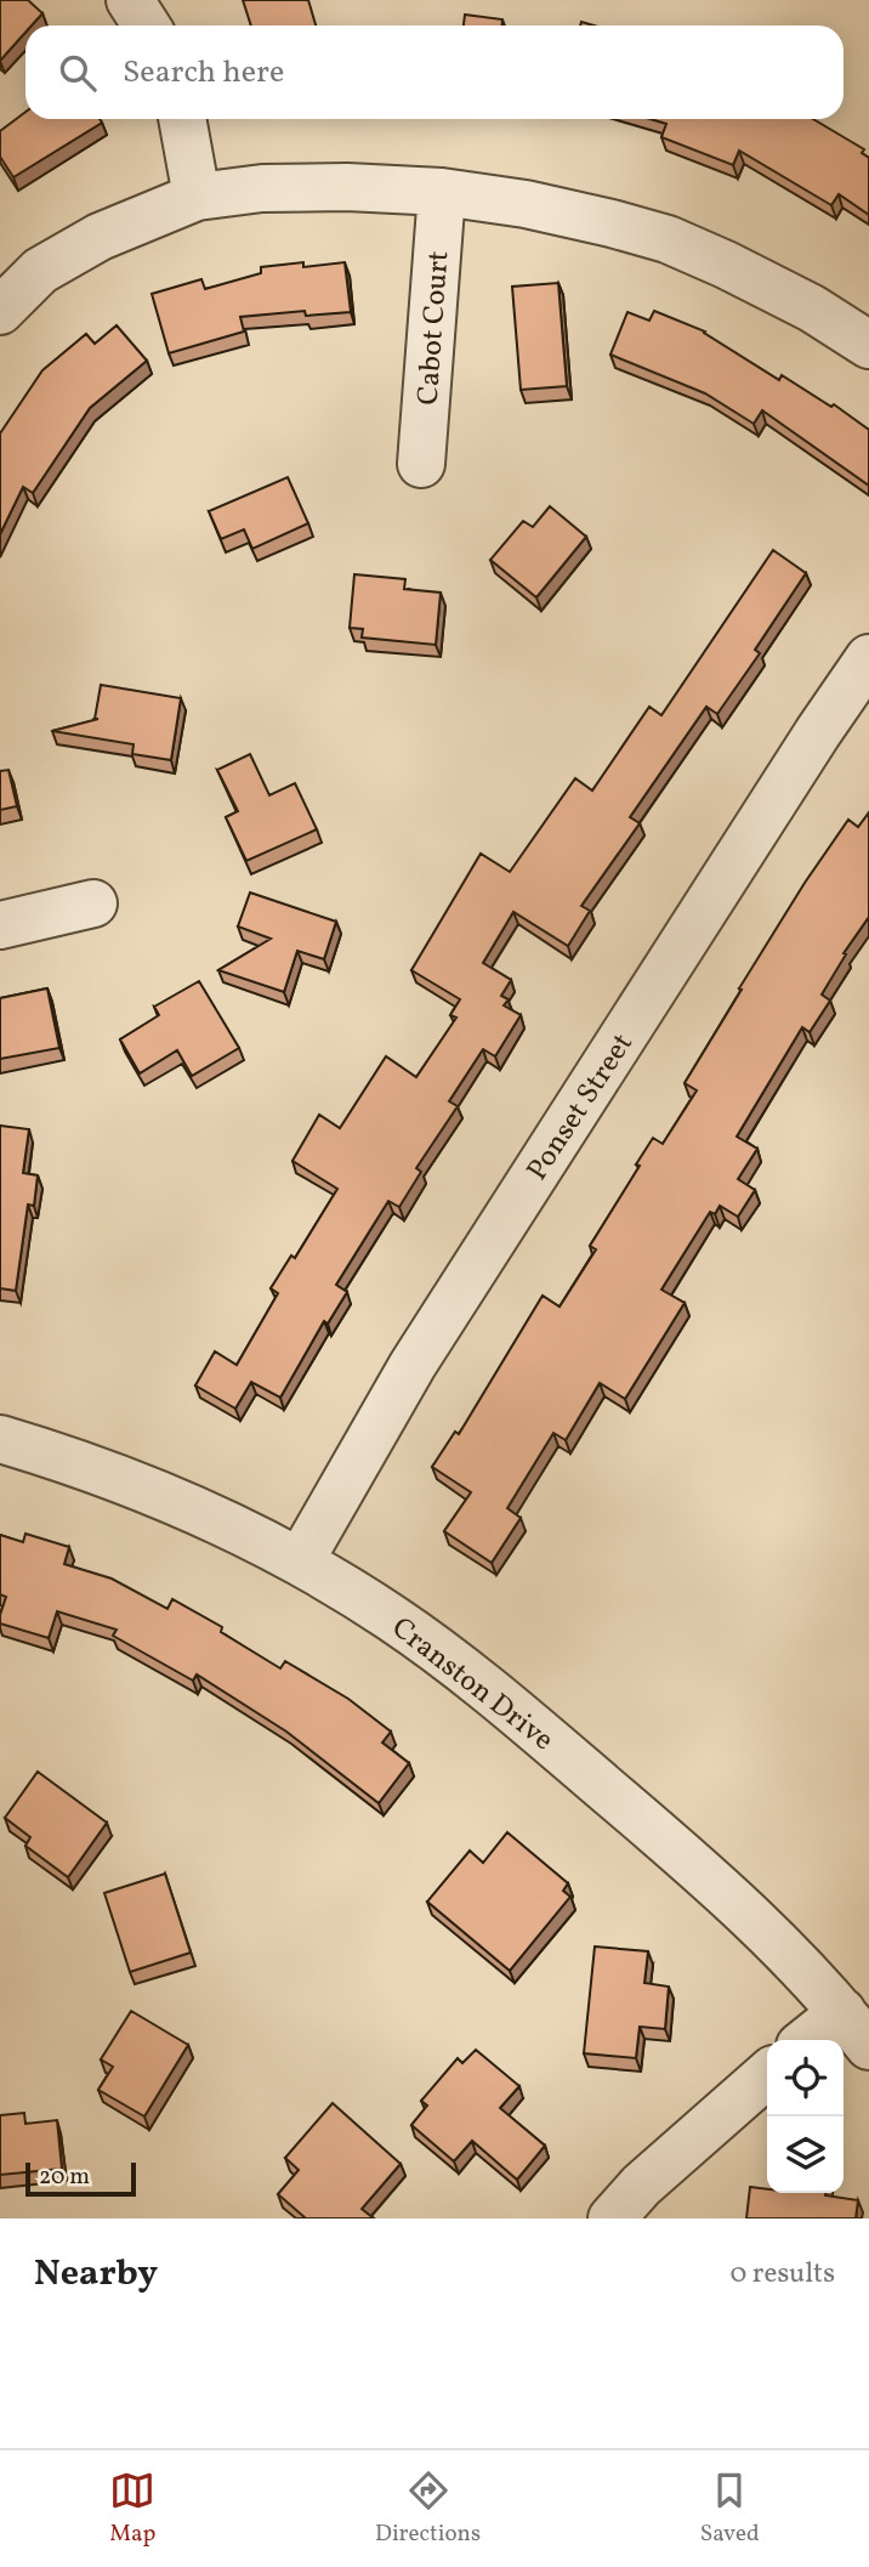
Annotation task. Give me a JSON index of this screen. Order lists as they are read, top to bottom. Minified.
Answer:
{"streets":{"street":["Cabot Court","Ponset Street","Cranston Drive"]},"crossings":[["Ponset Street","Cranston Drive"]],"scale_bar":"20 m","page":{"search":"Search here","scale":"20 m","heading":["Nearby","0 results"],"nav":["Map","Directions","Saved"]}}
